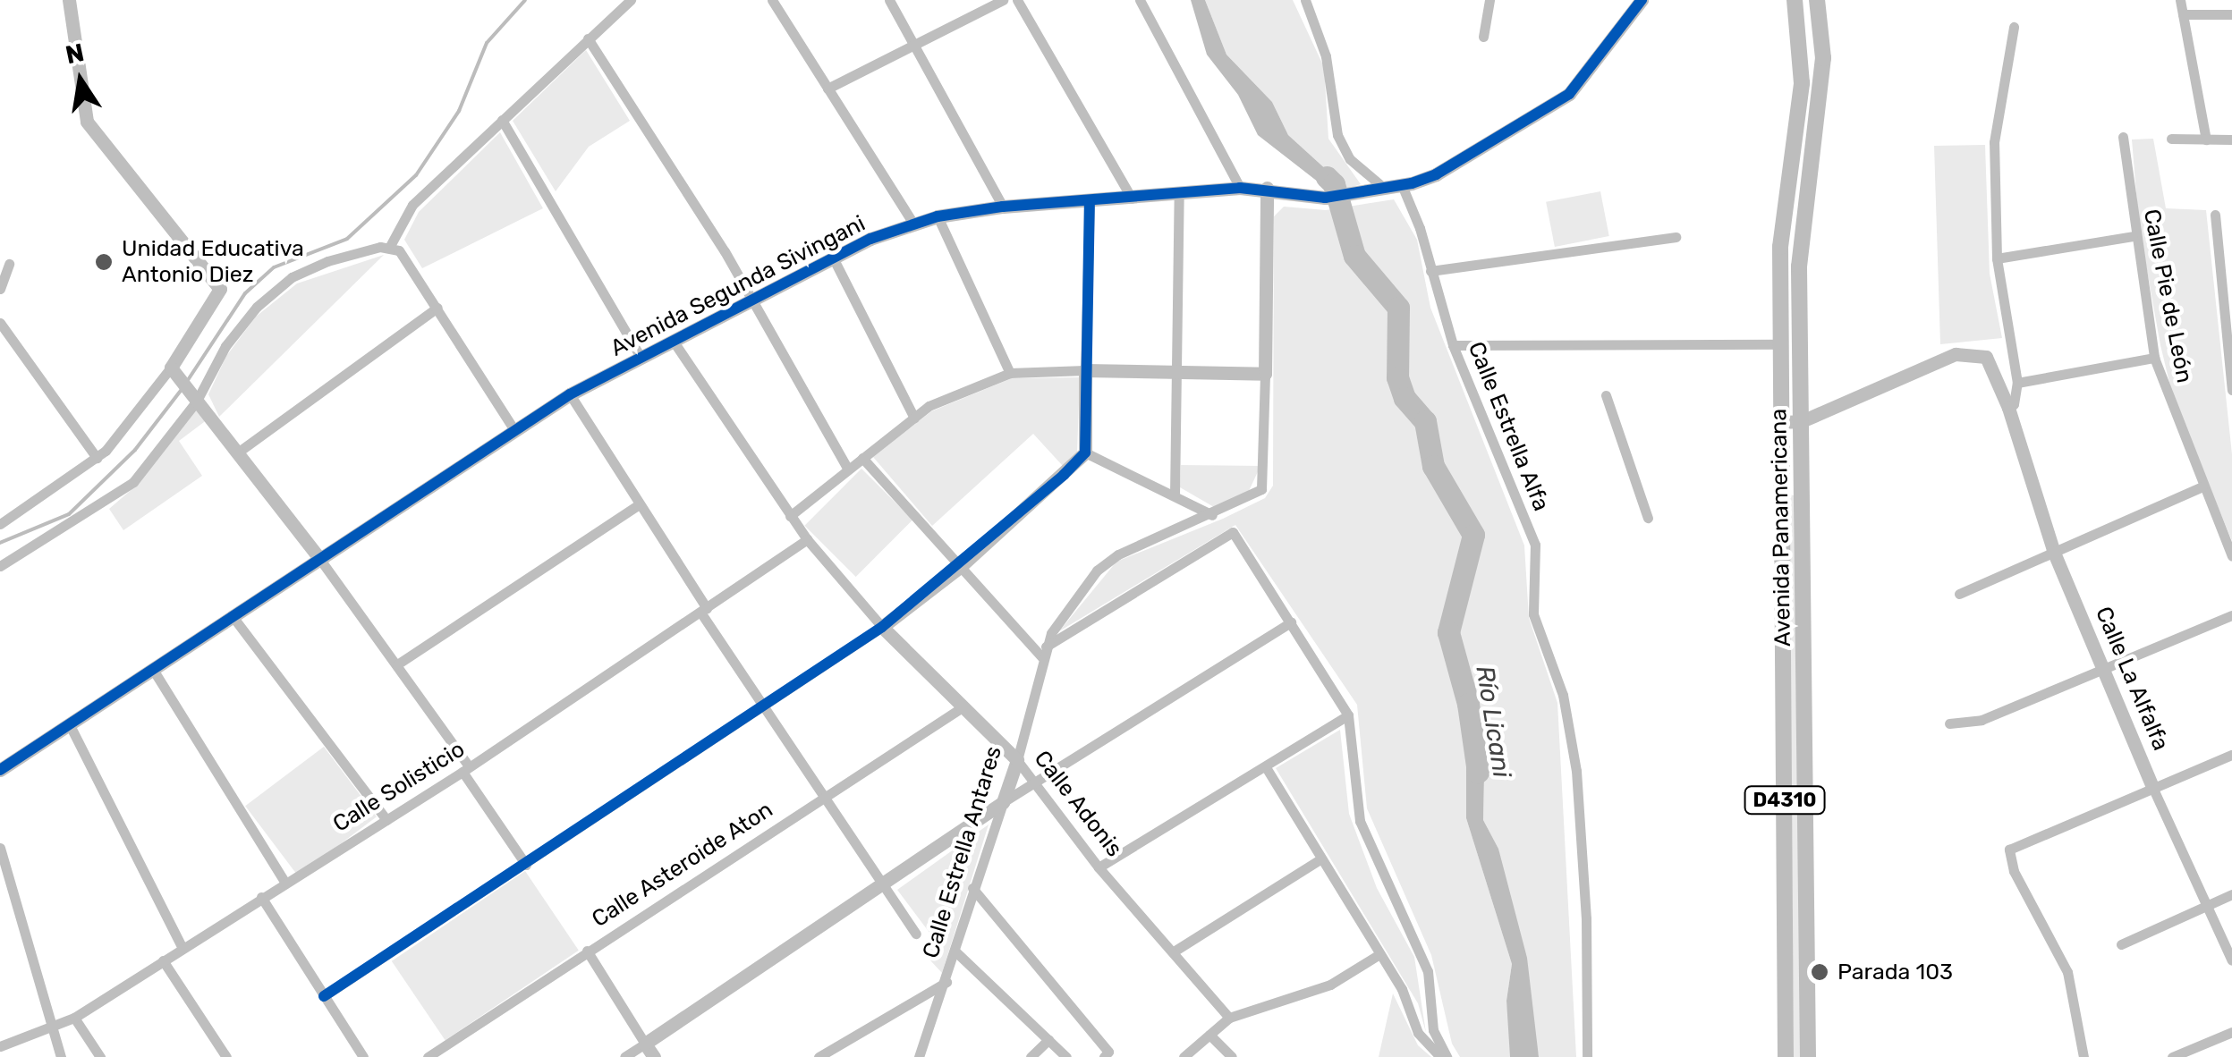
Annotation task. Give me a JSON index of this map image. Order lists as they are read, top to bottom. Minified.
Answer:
{"streets":{"main road":["Avenida Panamericana","D4310"],"street":["Avenida Segunda Sivingani","Calle Pie de León","Calle Estrella Alfa","Calle La Alfalfa","Calle Solisticio","Calle Adonis","Calle Estrella Antares","Calle Asteroide Aton"]},"crossings":[["Avenida Segunda Sivingani","Calle Estrella Alfa"],["Avenida Segunda Sivingani","Calle Estrella Antares"],["Avenida Panamericana","Calle La Alfalfa"],["Calle Adonis","Calle Estrella Antares"],["Calle Adonis","Calle Asteroide Aton"]],"water":["Río Licani"],"places":["Unidad Educativa Antonio Diez","Parada 103"],"north":"top"}
